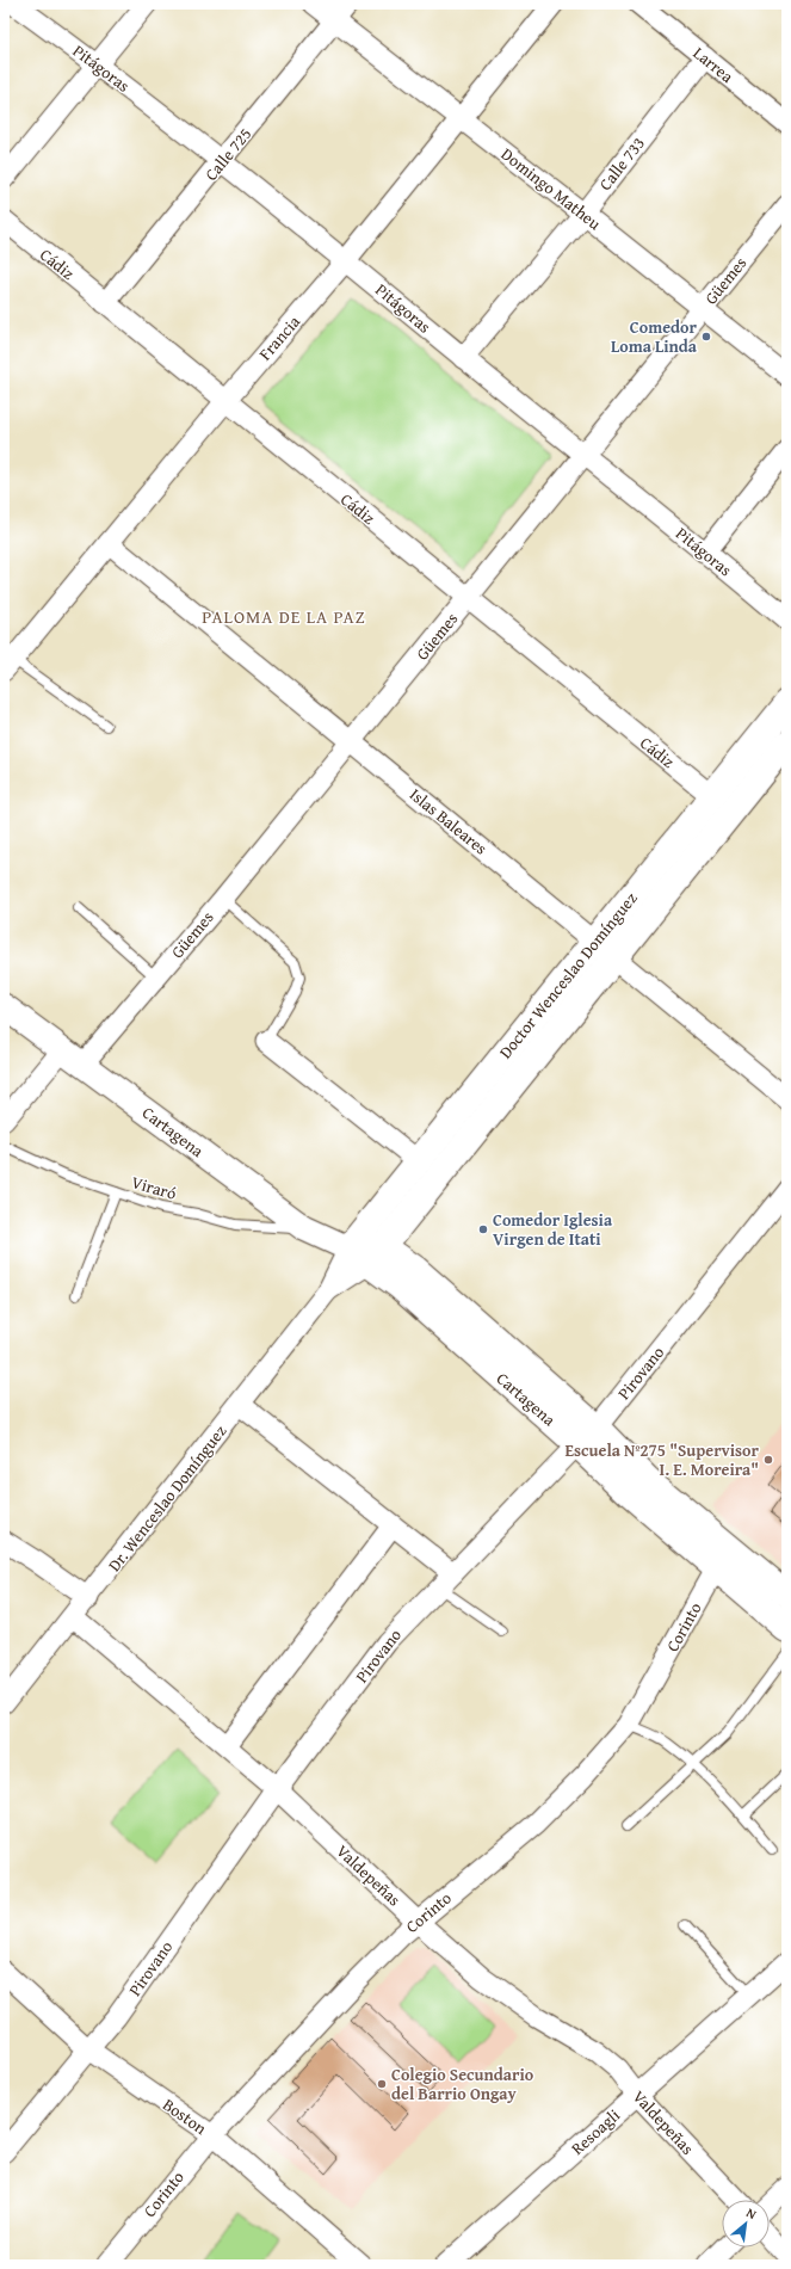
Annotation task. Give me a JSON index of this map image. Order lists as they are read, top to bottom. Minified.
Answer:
{"streets":{"main road":["Doctor Wenceslao Domínguez","Cartagena"],"street":["Larrea","Pitágoras","Calle 725","Calle 733","Domingo Matheu","Cádiz","Güemes","Francia","Islas Baleares","Pirovano","Dr. Wenceslao Domínguez","Corinto","Valdepeñas","Boston","Resoagli"],"lane":["Viraró"]},"crossings":[["Larrea","Calle 733"],["Pitágoras","Calle 725"],["Pitágoras","Calle 733"],["Pitágoras","Güemes"],["Pitágoras","Francia"],["Calle 725","Domingo Matheu"],["Calle 725","Cádiz"],["Calle 733","Domingo Matheu"],["Domingo Matheu","Güemes"],["Domingo Matheu","Francia"],["Cádiz","Güemes"],["Cádiz","Francia"],["Cádiz","Doctor Wenceslao Domínguez"],["Güemes","Islas Baleares"],["Güemes","Cartagena"],["Francia","Islas Baleares"],["Islas Baleares","Doctor Wenceslao Domínguez"],["Doctor Wenceslao Domínguez","Cartagena"],["Doctor Wenceslao Domínguez","Dr. Wenceslao Domínguez"],["Cartagena","Viraró"],["Cartagena","Pirovano"],["Cartagena","Dr. Wenceslao Domínguez"],["Cartagena","Corinto"],["Pirovano","Valdepeñas"],["Pirovano","Boston"],["Dr. Wenceslao Domínguez","Valdepeñas"],["Corinto","Valdepeñas"],["Corinto","Boston"],["Valdepeñas","Resoagli"]],"districts":["PALOMA DE LA PAZ"],"places":["Comedor Loma Linda","Comedor Iglesia Virgen de Itati","Escuela Nº275 \"Supervisor I. E. Moreira\"","Colegio Secundario del Barrio Ongay"],"north":"top right"}
